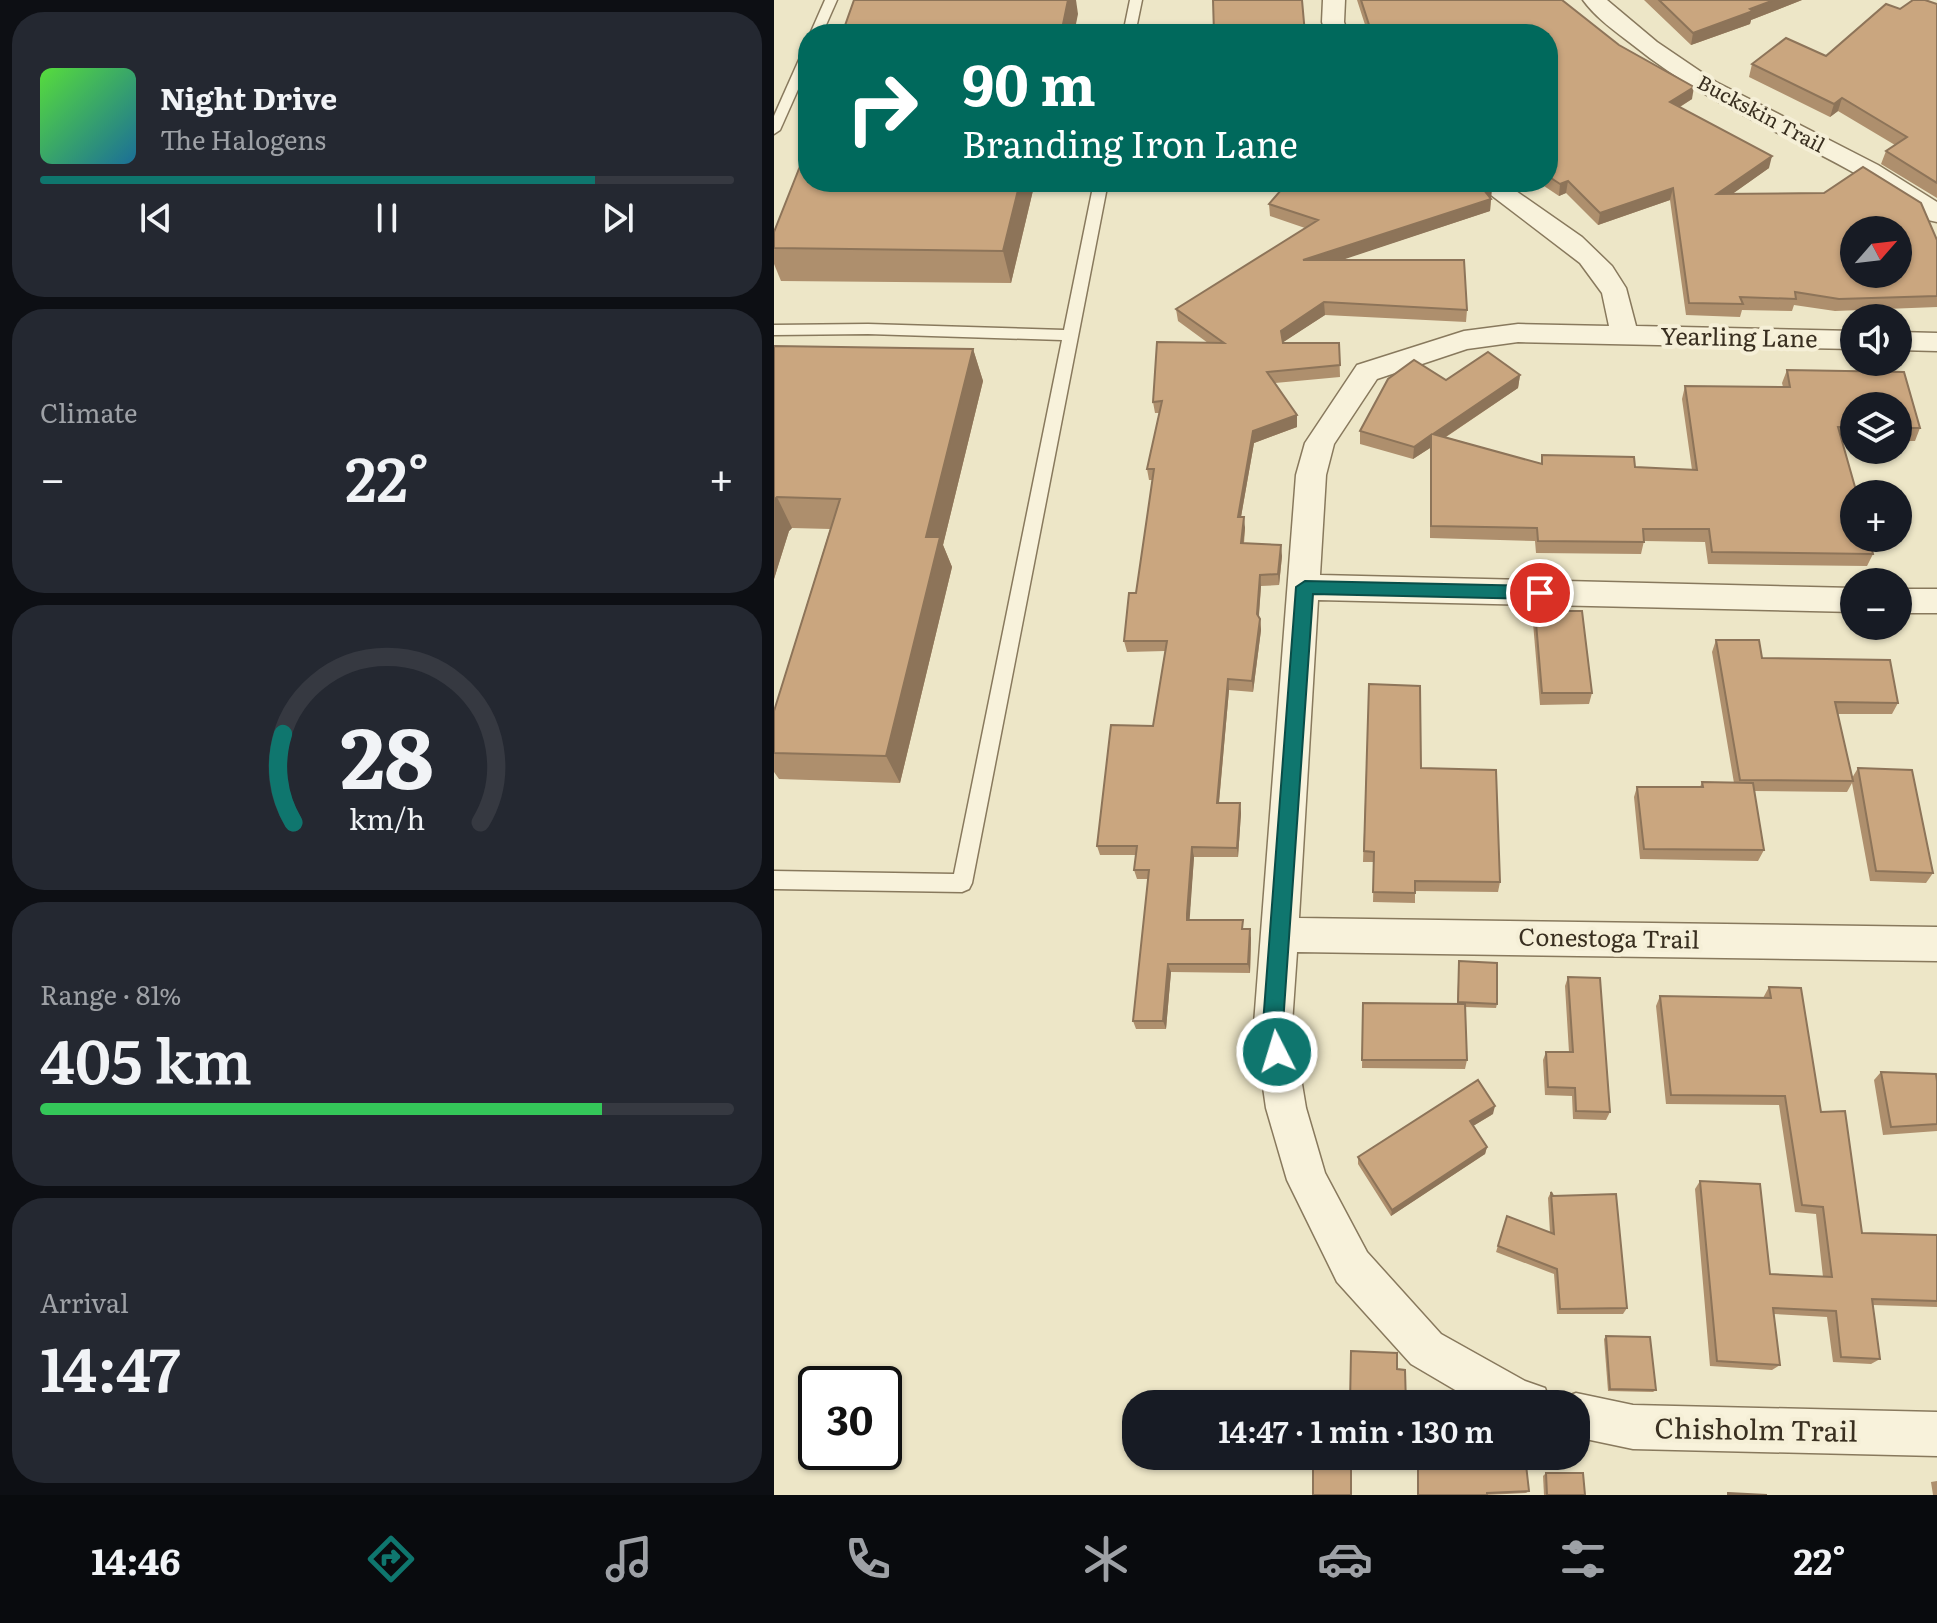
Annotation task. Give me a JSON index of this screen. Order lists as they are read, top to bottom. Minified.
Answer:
{"streets":{"street":["Buckskin Trail","Yearling Lane","Conestoga Trail","Chisholm Trail"]},"north":"top right","page":{"turn":["90 m","Branding Iron Lane"],"song":["Night Drive","The Halogens"],"map_buttons":["+","−"],"tile":["Climate",["Range · 81%","405 km"],["Arrival","14:47"]],"heat":["−","22°","+"],"limit":"30","trip":"14:47 · 1 min · 130 m","tabs":["14:46","22°"],"gauge":["28","km/h"]}}
